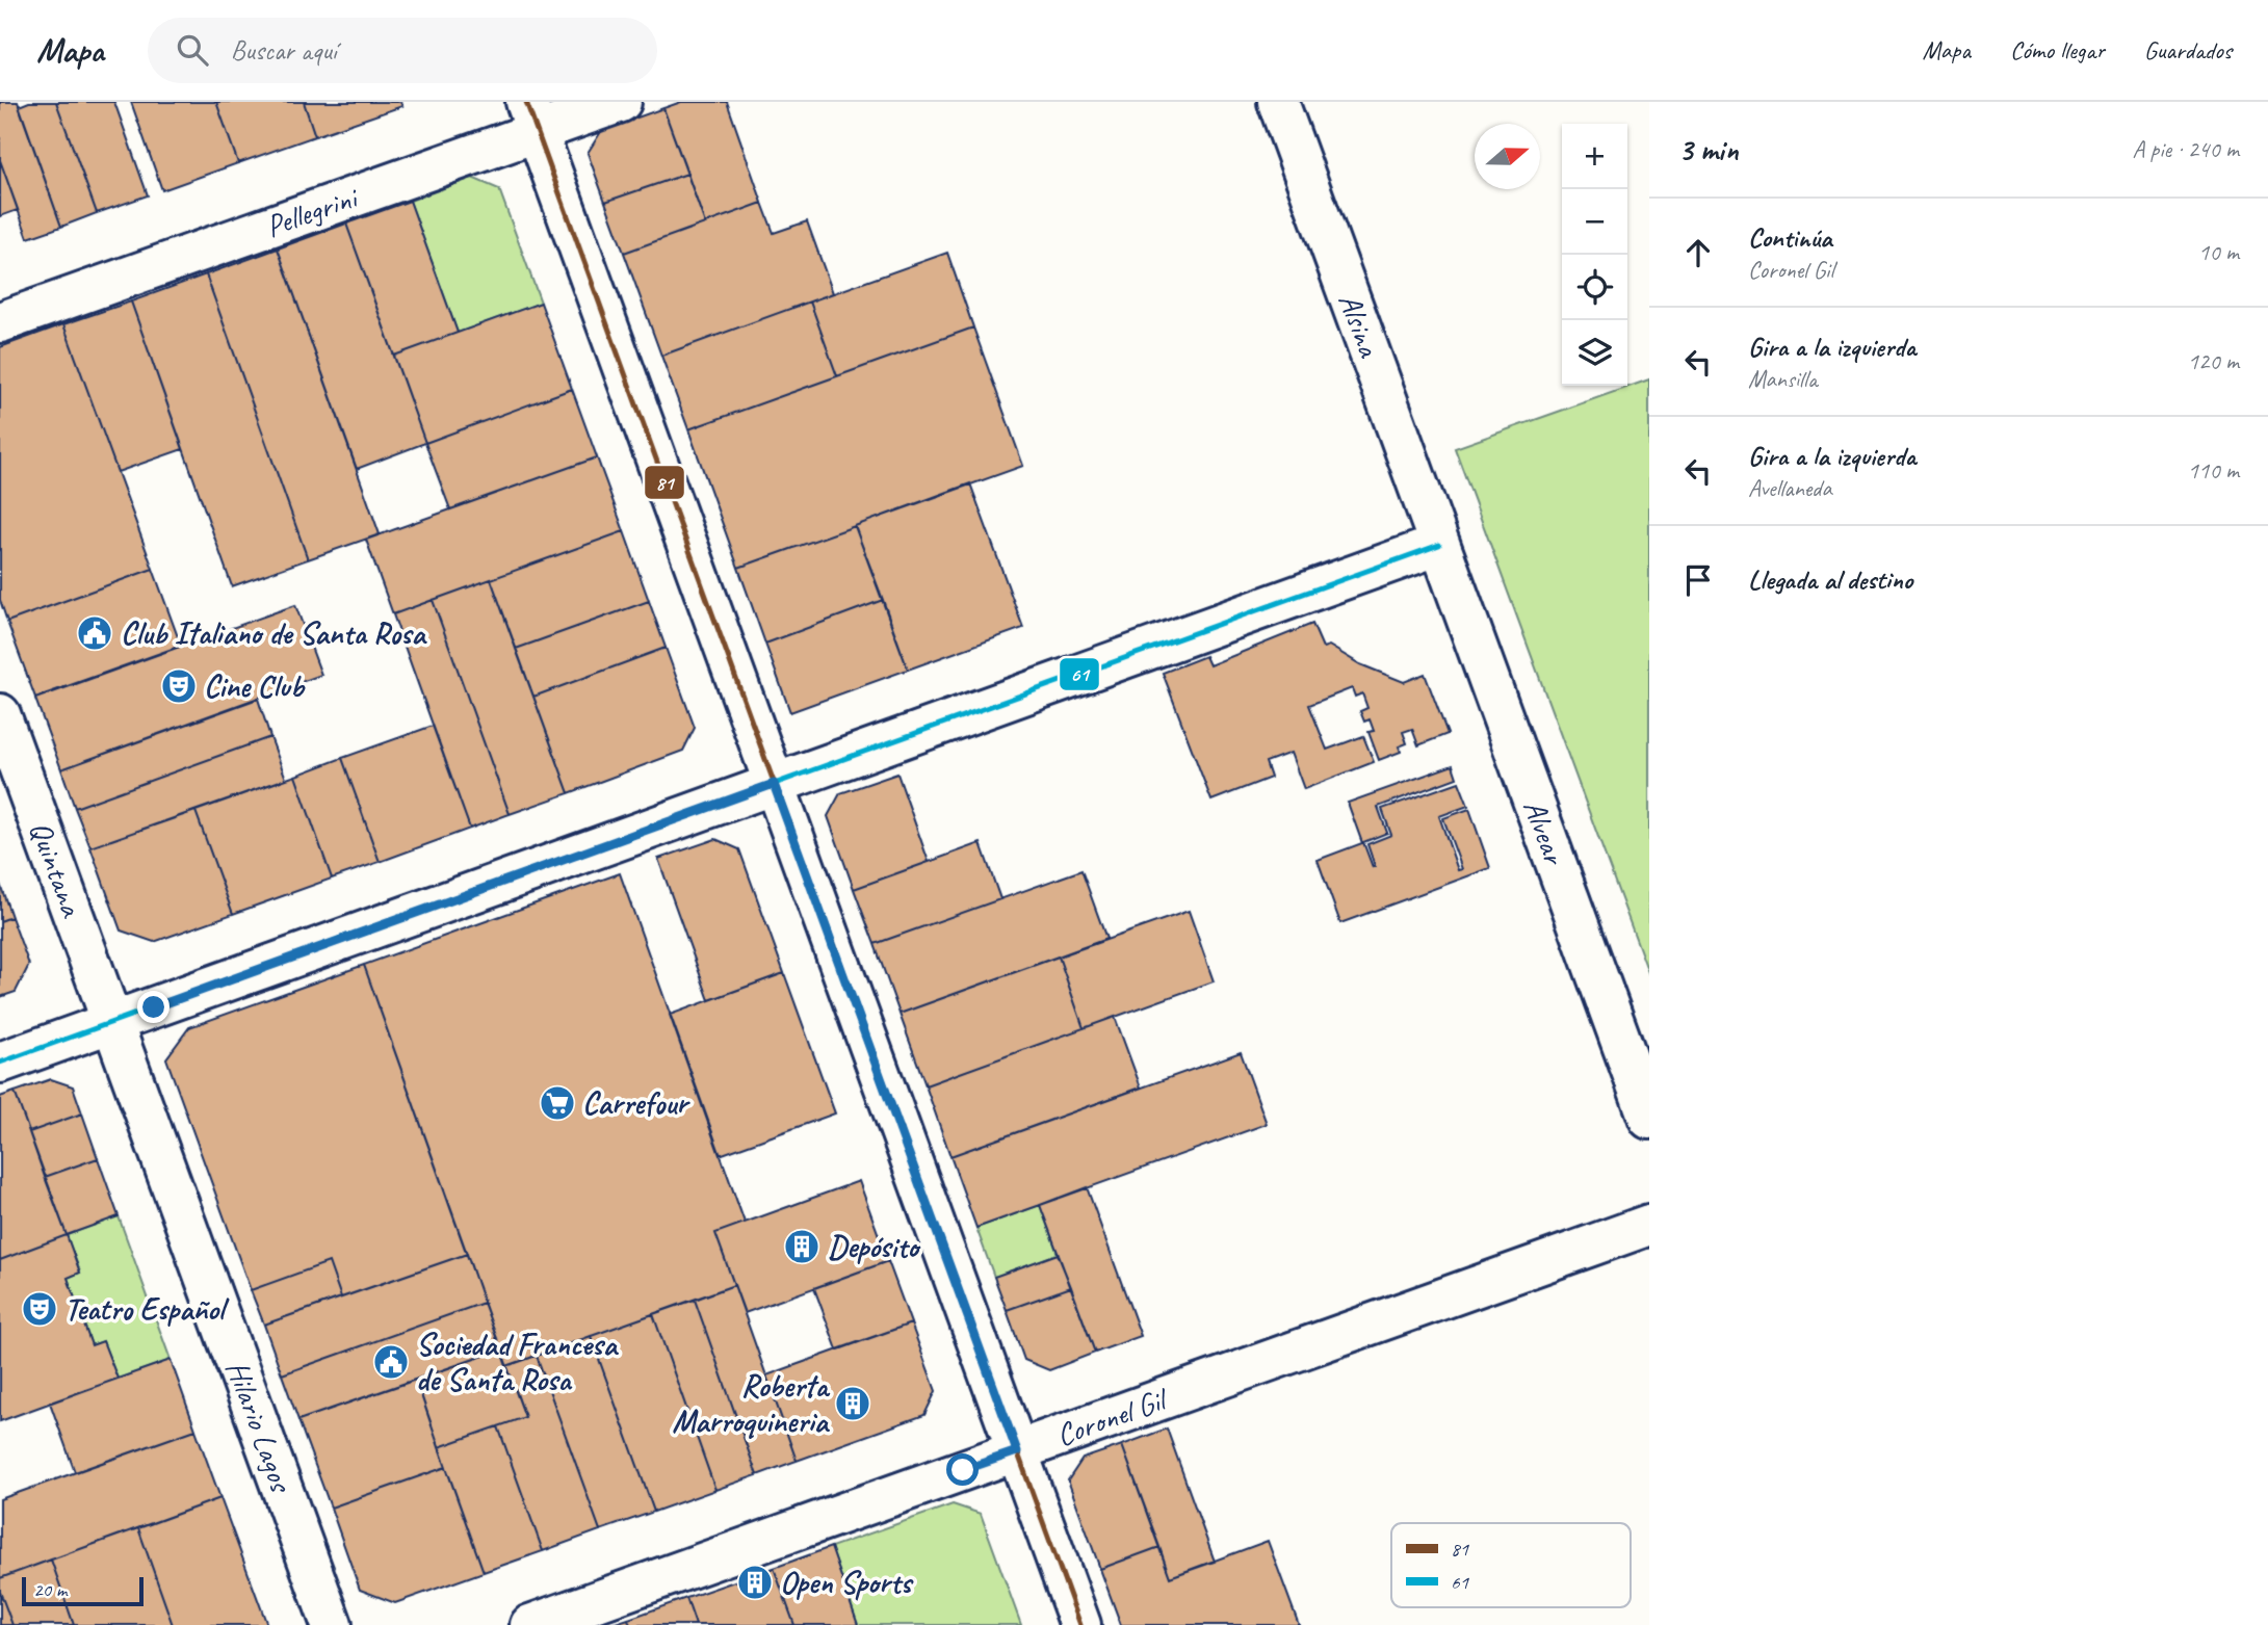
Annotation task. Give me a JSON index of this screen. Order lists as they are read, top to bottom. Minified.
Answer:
{"streets":{"street":["Pellegrini","Alsina","Alvear","Quintana","Coronel Gil","Hilario Lagos"]},"crossings":[["Alsina","Alvear"],["Quintana","Hilario Lagos"]],"places":{"public building":["Club Italiano de Santa Rosa","Sociedad Francesa de Santa Rosa"],"theatre":["Cine Club","Teatro Español"],"supermarket":["Carrefour"],"building":["Depósito","Roberta Marroquineria","Open Sports"]},"lines":["transit line 81","transit line 61"],"legend":["81","61"],"scale_bar":"20 m","north":"right","page":{"header":"Mapa","search":"Buscar aquí","nav":["Mapa","Cómo llegar","Guardados"],"heading":["3 min","A pie · 240 m"],"map_buttons":["+","−"],"list":[["Continúa","Coronel Gil","10 m"],["Gira a la izquierda","Mansilla","120 m"],["Gira a la izquierda","Avellaneda","110 m"],"Llegada al destino"],"scale":"20 m"}}
